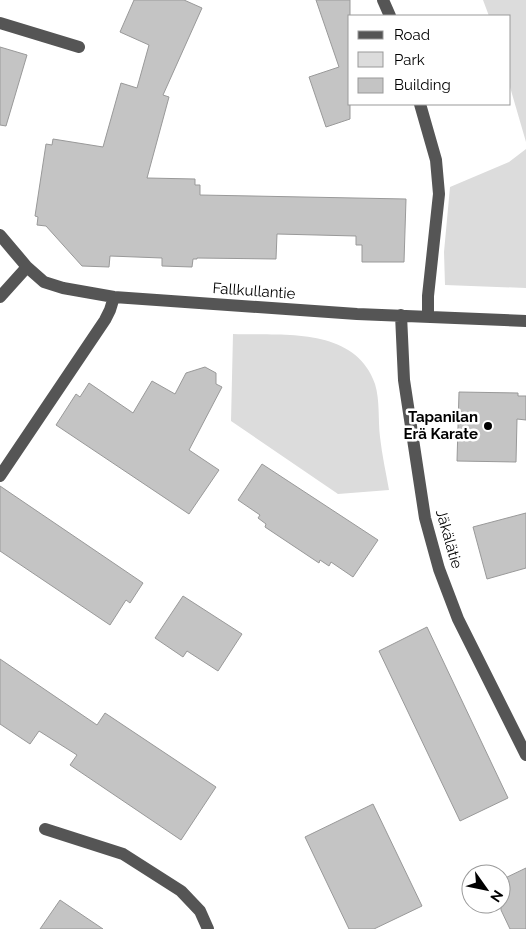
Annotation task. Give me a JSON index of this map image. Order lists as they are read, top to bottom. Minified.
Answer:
{"streets":{"street":["Fallkullantie","Jäkälätie"]},"crossings":[["Fallkullantie","Jäkälätie"]],"places":["Tapanilan Erä Karate"],"legend":["Road","Park","Building"],"north":"bottom right"}
